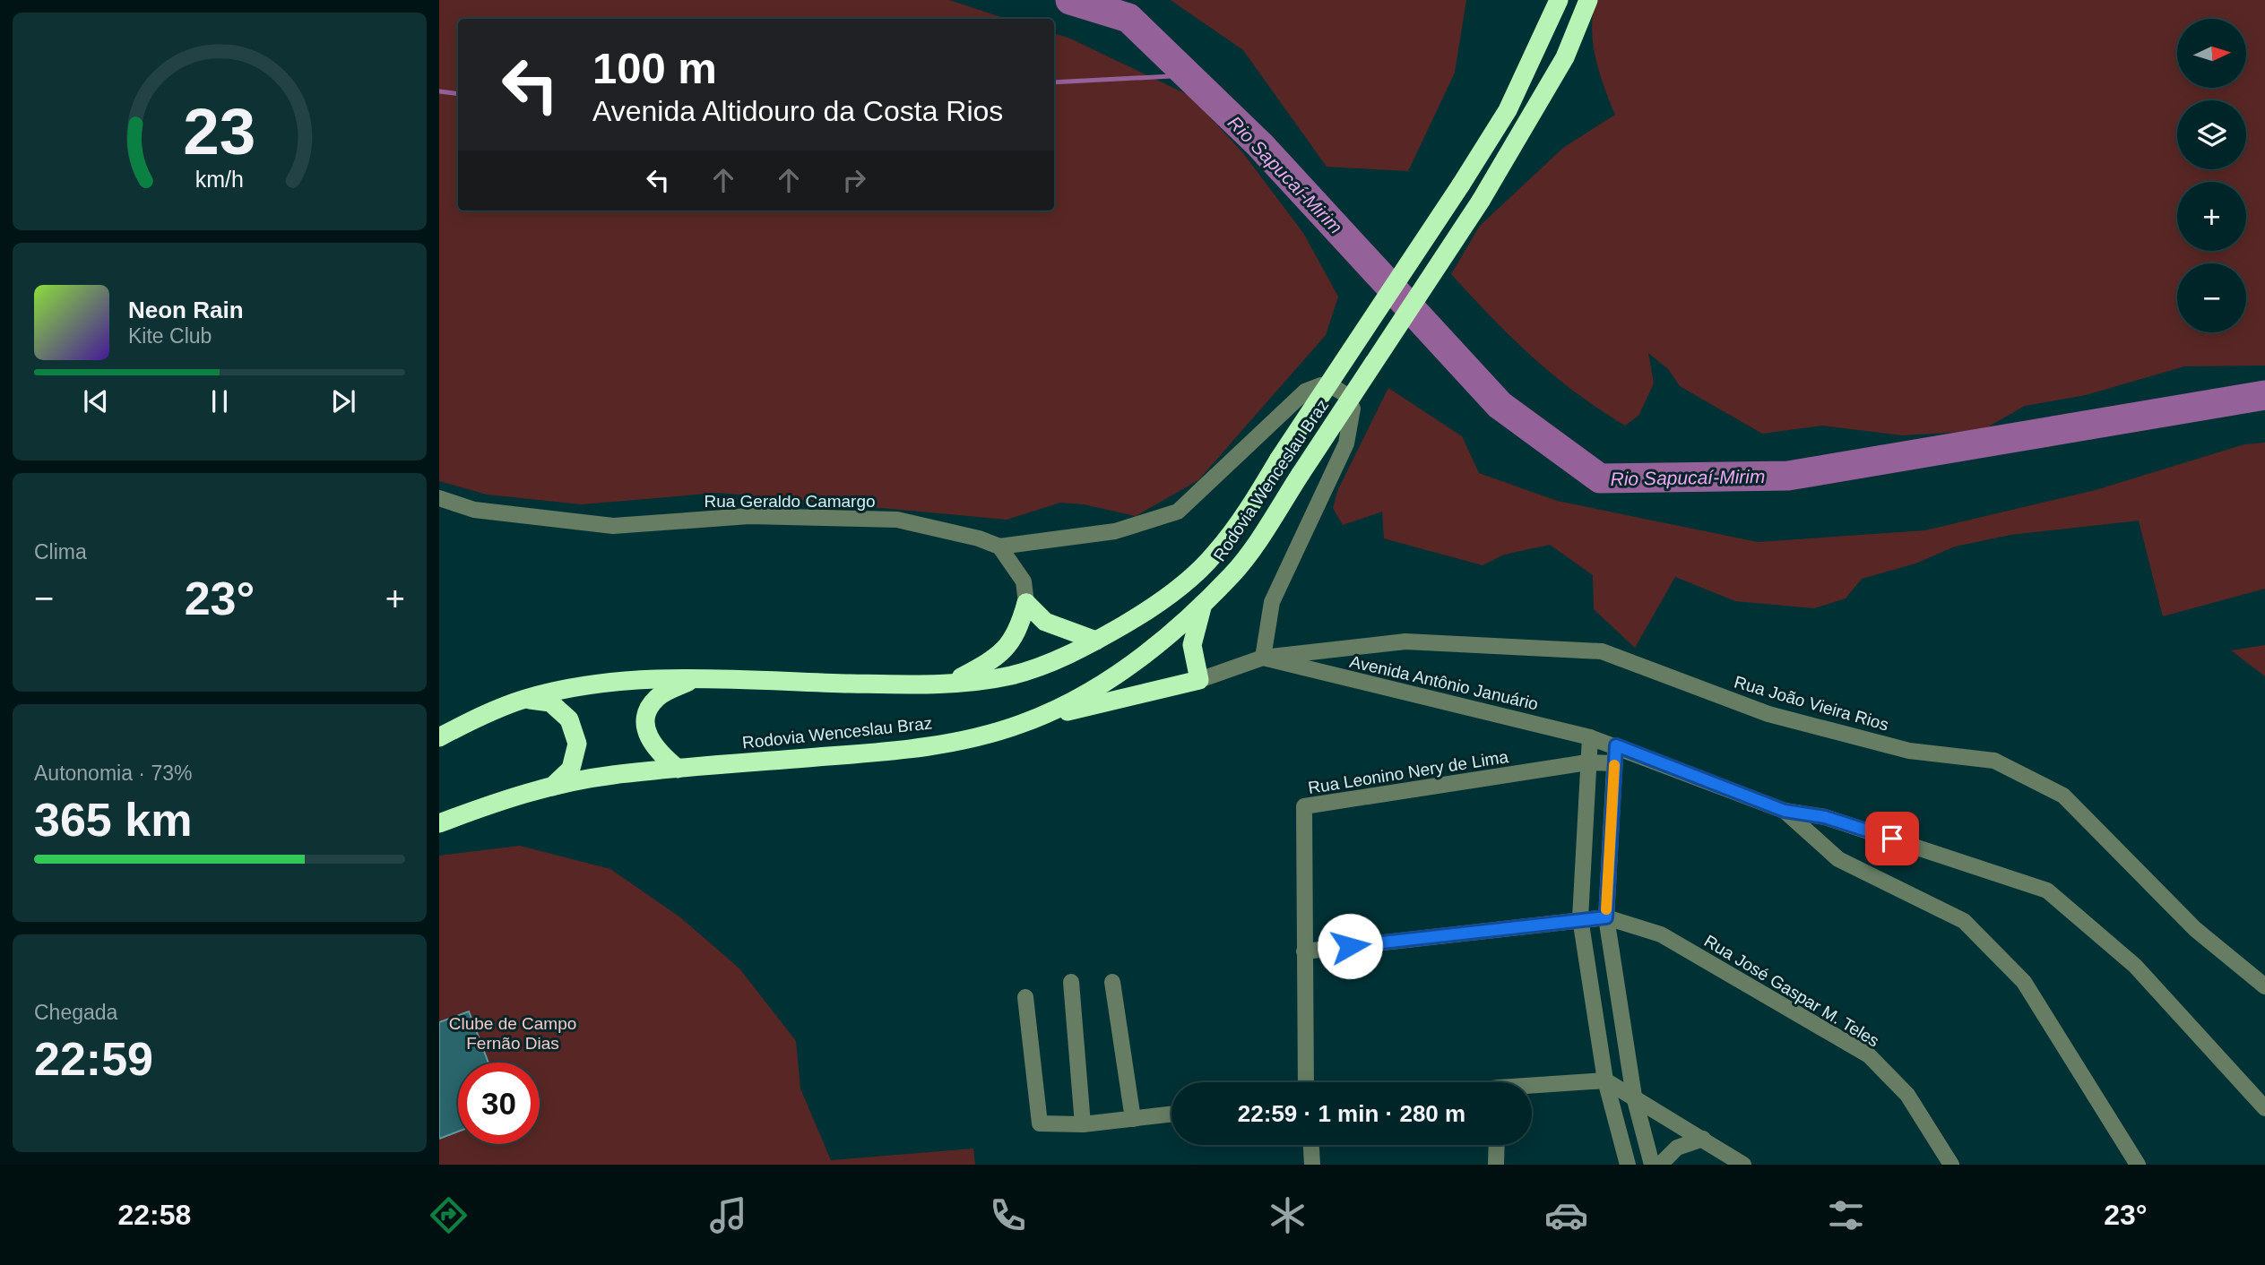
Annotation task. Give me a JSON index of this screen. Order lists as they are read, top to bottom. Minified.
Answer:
{"streets":{"highway":["Rodovia Wenceslau Braz"],"street":["Rua Geraldo Camargo","Avenida Antônio Januário","Rua João Vieira Rios","Rua Leonino Nery de Lima","Rua José Gaspar M. Teles"]},"crossings":[["Avenida Antônio Januário","Rua João Vieira Rios"],["Rua Leonino Nery de Lima","Rua José Gaspar M. Teles"]],"water":["Rio Sapucaí-Mirim"],"parks":["Clube de Campo Fernão Dias"],"north":"right","page":{"map_buttons":["+","−"],"turn":["100 m","Avenida Altidouro da Costa Rios"],"song":["Neon Rain","Kite Club"],"tile":["Clima",["Autonomia · 73%","365 km"],["Chegada","22:59"]],"heat":["−","23°","+"],"limit":"30","trip":"22:59 · 1 min · 280 m","tabs":["22:58","23°"],"gauge":["23","km/h"]}}
